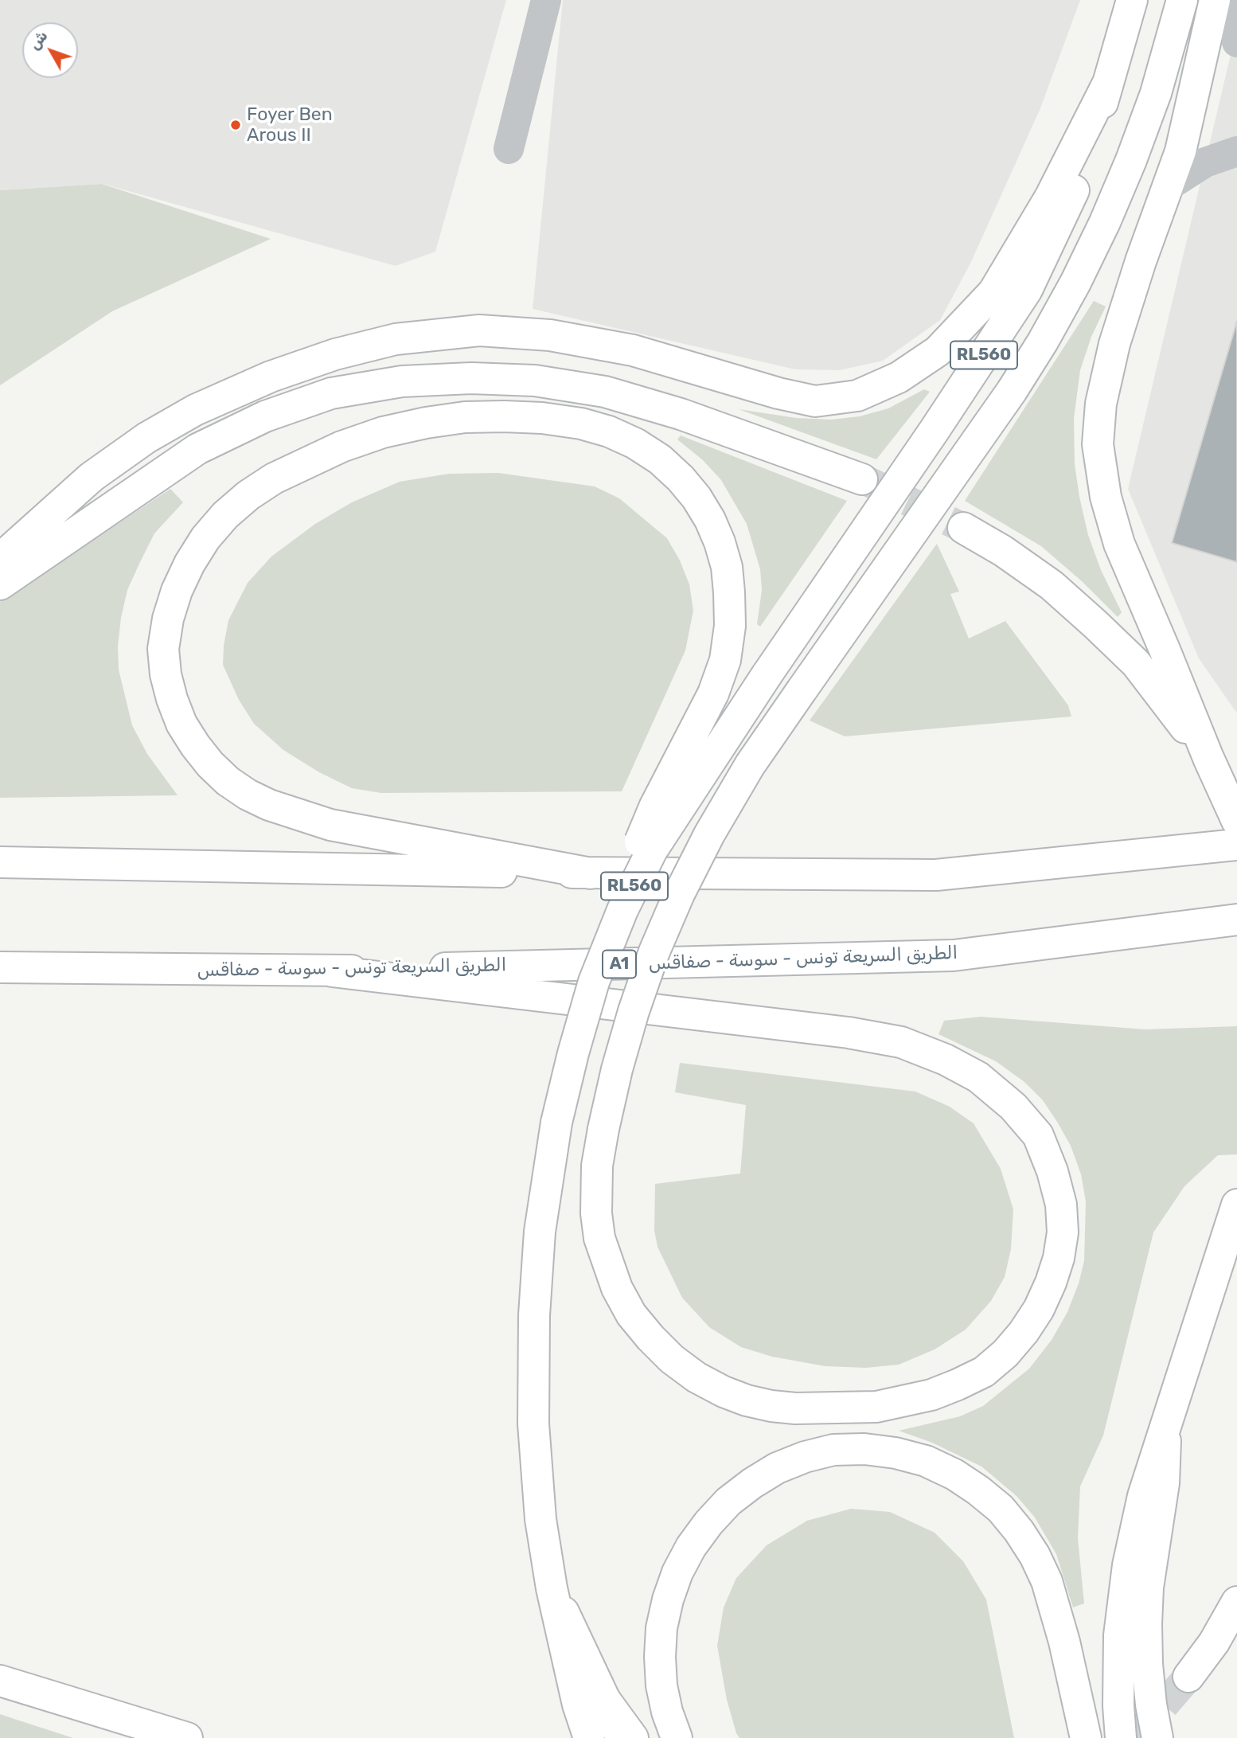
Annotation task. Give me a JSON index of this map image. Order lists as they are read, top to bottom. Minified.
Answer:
{"streets":{"main road":["RL560","الطريق السريعة تونس - سوسة - صفاقس","A1"]},"places":["Foyer Ben Arous II"],"north":"top left"}
